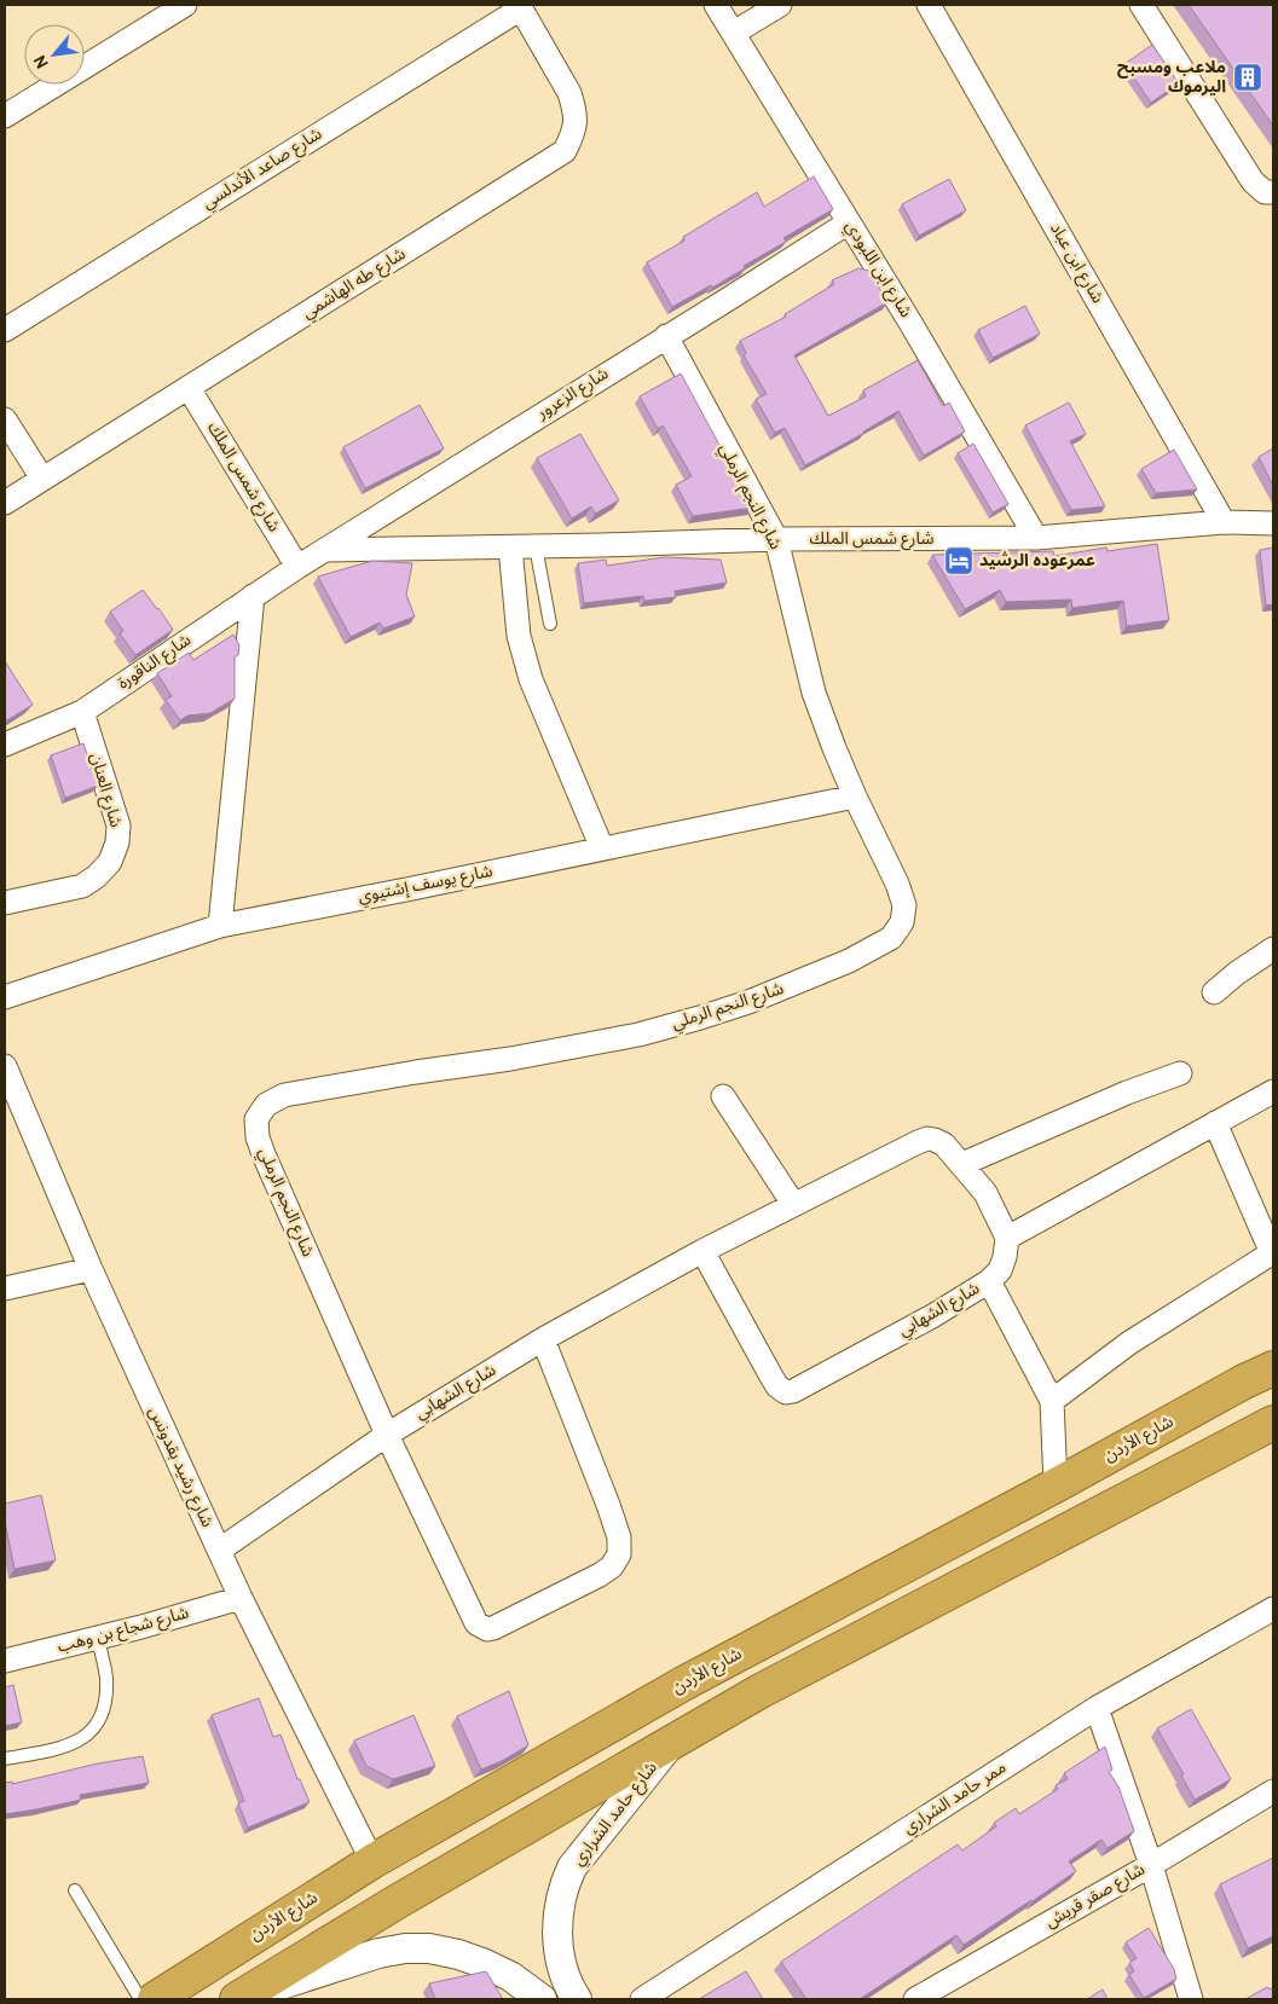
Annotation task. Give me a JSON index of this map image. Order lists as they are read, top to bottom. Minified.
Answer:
{"streets":{"highway":["شارع الأردن"],"street":["شارع صاعد الأندلسي","شارع ابن عباد","شارع ابن اللبودي","شارع طه الهاشمي","شارع الزعرور","شارع شمس الملك","شارع النجم الرملي","شارع الناقورة","شارع العنان","شارع يوسف إشتيوي","شارع الشهابي","شارع رشيد بقدونس","شارع شجاع بن وهب","ممر حامد الشراري","شارع حامد الشراري","شارع صقر قريش"]},"crossings":[["شارع صاعد الأندلسي","شارع طه الهاشمي"],["شارع ابن عباد","شارع شمس الملك"],["شارع ابن اللبودي","شارع الزعرور"],["شارع ابن اللبودي","شارع شمس الملك"],["شارع طه الهاشمي","شارع شمس الملك"],["شارع الزعرور","شارع شمس الملك"],["شارع الزعرور","شارع النجم الرملي"],["شارع الزعرور","شارع الناقورة"],["شارع شمس الملك","شارع النجم الرملي"],["شارع شمس الملك","شارع الناقورة"],["شارع النجم الرملي","شارع يوسف إشتيوي"],["شارع النجم الرملي","شارع الشهابي"],["شارع الناقورة","شارع العنان"],["شارع الشهابي","شارع رشيد بقدونس"],["شارع الأردن","شارع رشيد بقدونس"],["شارع رشيد بقدونس","شارع شجاع بن وهب"]],"places":{"building":["ملاعب ومسبح اليرموك"],"hotel":["عمرعوده الرشيد"]},"north":"bottom left"}
